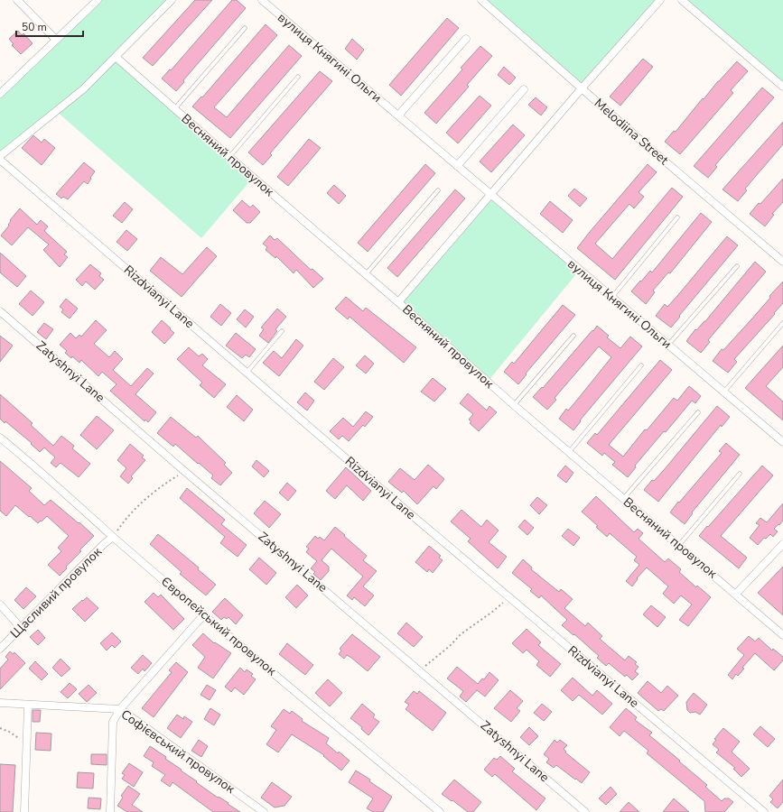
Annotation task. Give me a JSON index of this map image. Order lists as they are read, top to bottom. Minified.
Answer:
{"streets":{"street":["вулиця Княгині Ольги","Melodiina Street","Весняний провулок","Rizdvianyi Lane","Zatyshnyi Lane","Щасливий провулок","Європейський провулок","Софієвський провулок"]},"crossings":[["Щасливий провулок","Європейський провулок"]],"scale_bar":"50 m"}
